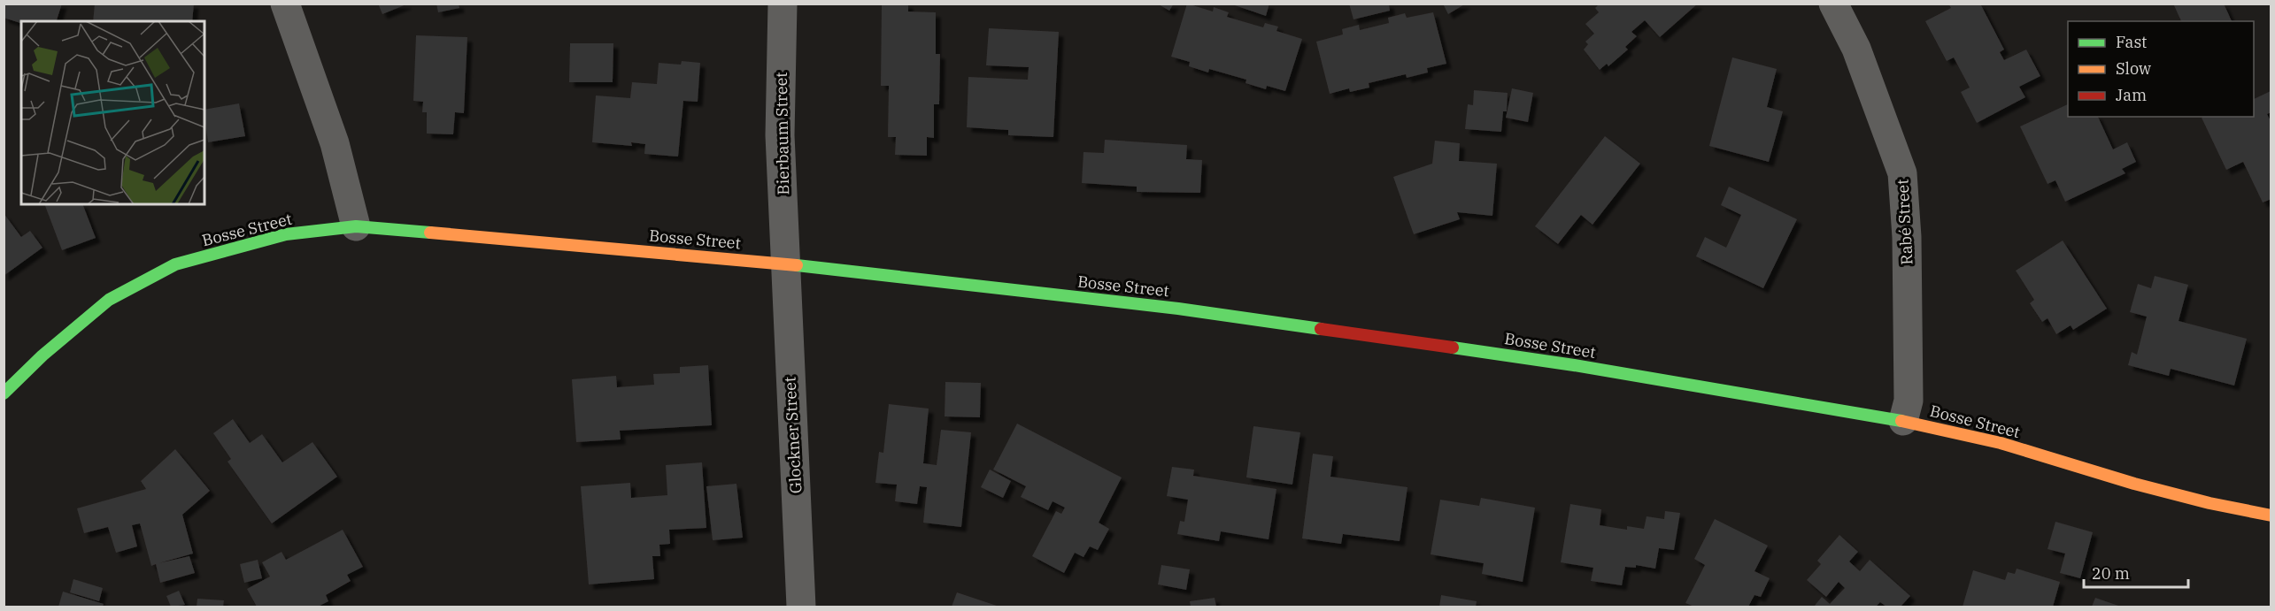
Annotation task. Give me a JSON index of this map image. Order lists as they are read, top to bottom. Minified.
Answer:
{"streets":{"street":["Bierbaum Street","Rabé Street","Bosse Street","Glockner Street"]},"crossings":[["Bierbaum Street","Bosse Street"],["Bierbaum Street","Glockner Street"],["Rabé Street","Bosse Street"],["Bosse Street","Glockner Street"]],"legend":["Fast","Slow","Jam"],"scale_bar":"20 m"}
